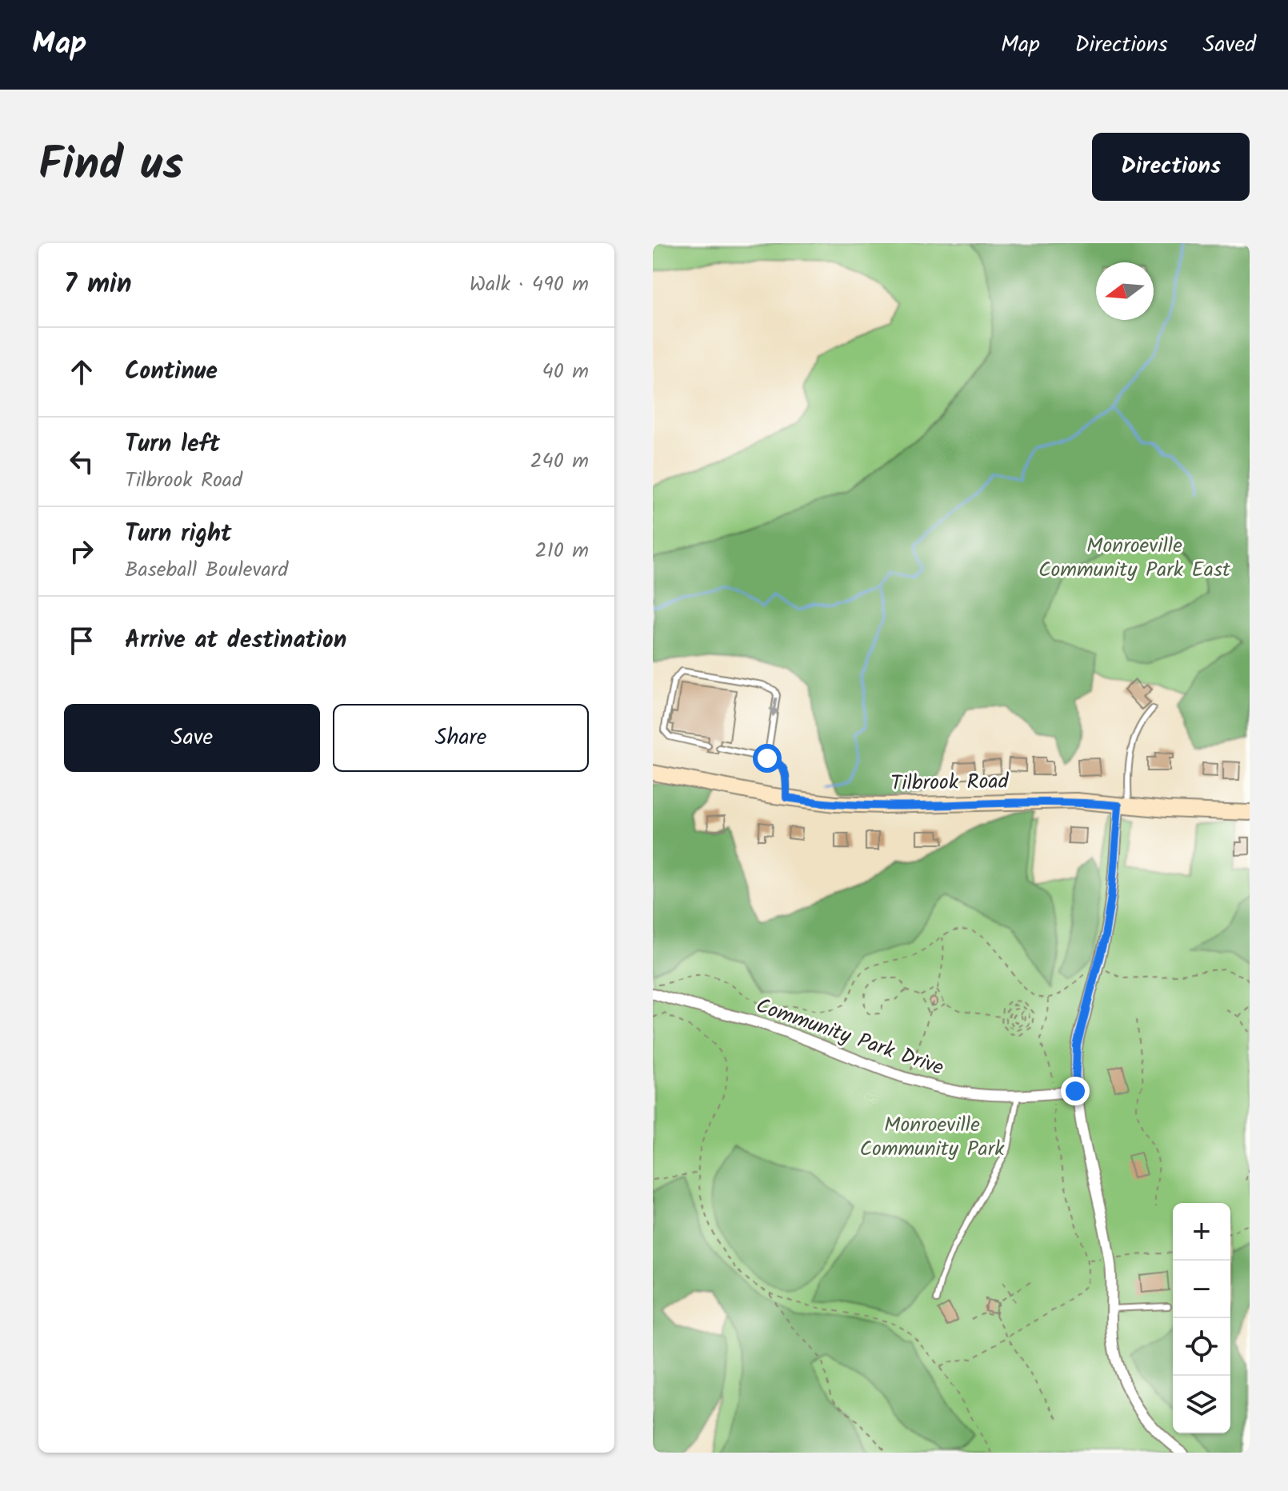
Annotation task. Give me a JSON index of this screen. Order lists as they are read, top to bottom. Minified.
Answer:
{"streets":{"street":["Tilbrook Road","Community Park Drive"]},"parks":["Monroeville Community Park East","Monroeville Community Park"],"north":"left","page":{"header":"Map","nav":["Map","Directions","Saved"],"title":"Find us","buttons":["Directions",["Save","Share"]],"heading":["7 min","Walk · 490 m"],"list":[["Continue","40 m"],["Turn left","Tilbrook Road","240 m"],["Turn right","Baseball Boulevard","210 m"],"Arrive at destination"],"map_buttons":["+","−"]}}
